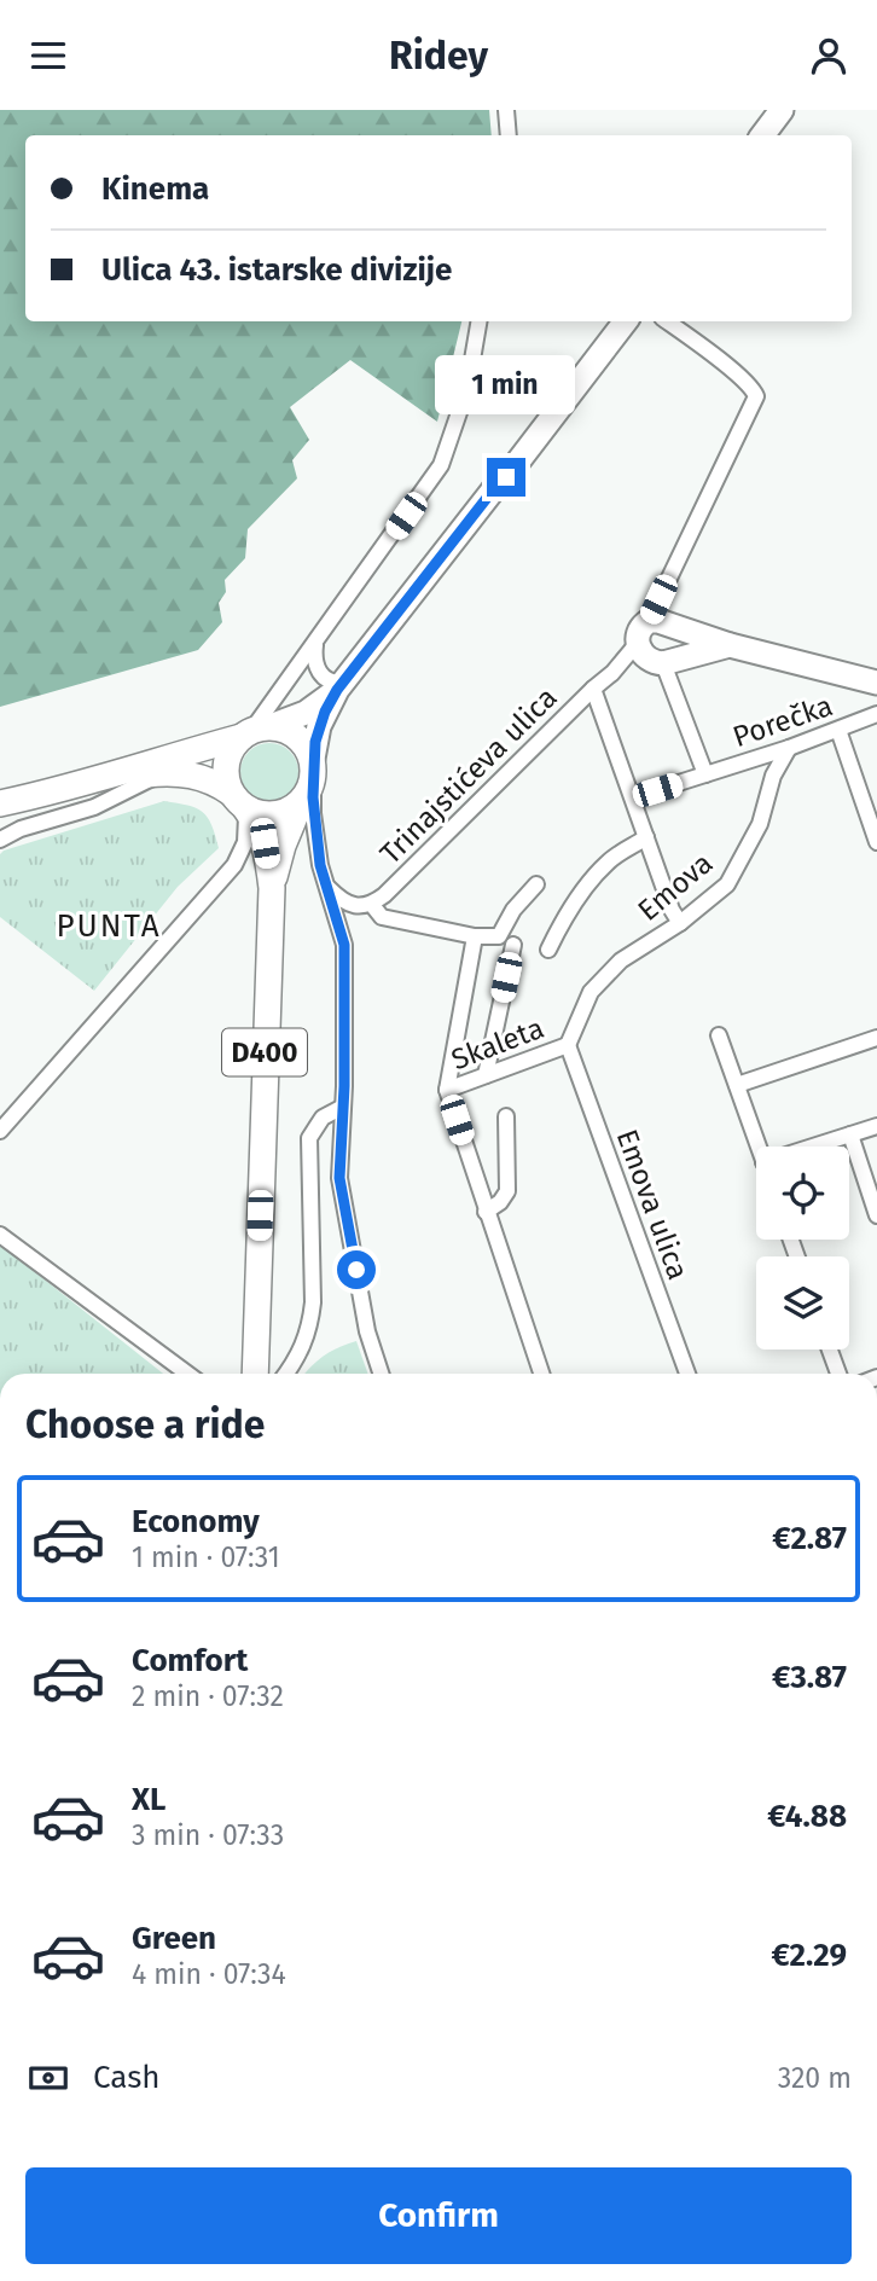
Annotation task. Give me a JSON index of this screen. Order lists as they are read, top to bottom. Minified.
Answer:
{"streets":{"main road":["D400"],"street":["Porečka","Trinajstićeva ulica","Emova","Skaleta","Emova ulica"]},"crossings":[["Porečka","Emova"],["Emova","Skaleta"],["Emova","Emova ulica"],["Skaleta","Emova ulica"]],"districts":["PUNTA"],"page":{"header":"Ridey","banner":["Kinema","Ulica 43. istarske divizije"],"bubble":"1 min","heading":"Choose a ride","list":[{"name":"Economy","note":"1 min · 07:31","value":"€2.87"},{"name":"Comfort","note":"2 min · 07:32","value":"€3.87"},{"name":"XL","note":"3 min · 07:33","value":"€4.88"},{"name":"Green","note":"4 min · 07:34","value":"€2.29"}],"pay":["Cash","320 m"],"buttons":"Confirm"}}
